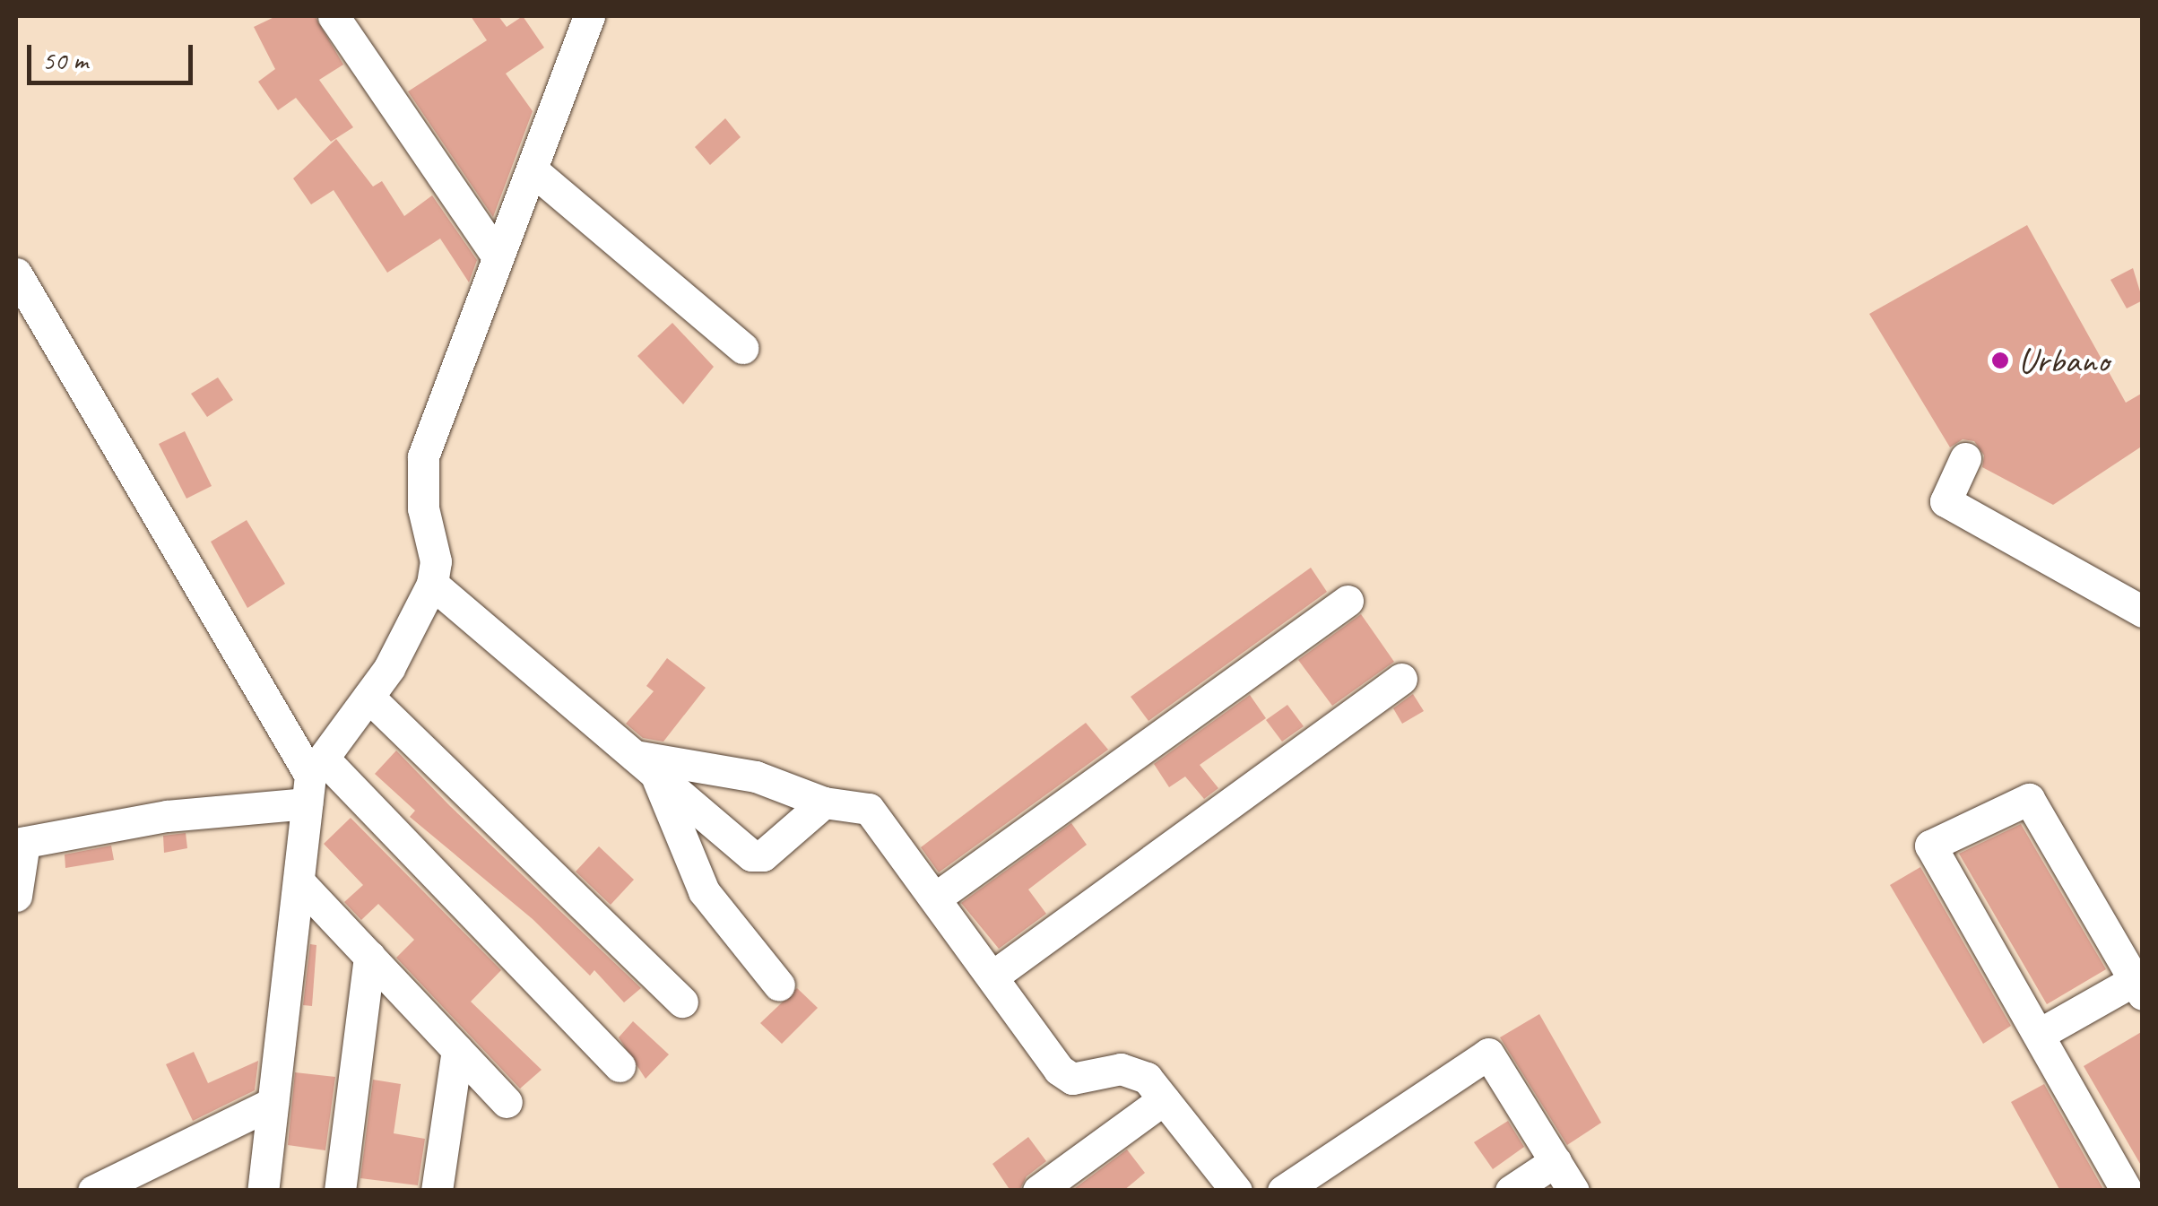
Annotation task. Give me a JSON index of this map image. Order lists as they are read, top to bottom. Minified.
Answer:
{"places":["Urbano"],"scale_bar":"50 m"}
